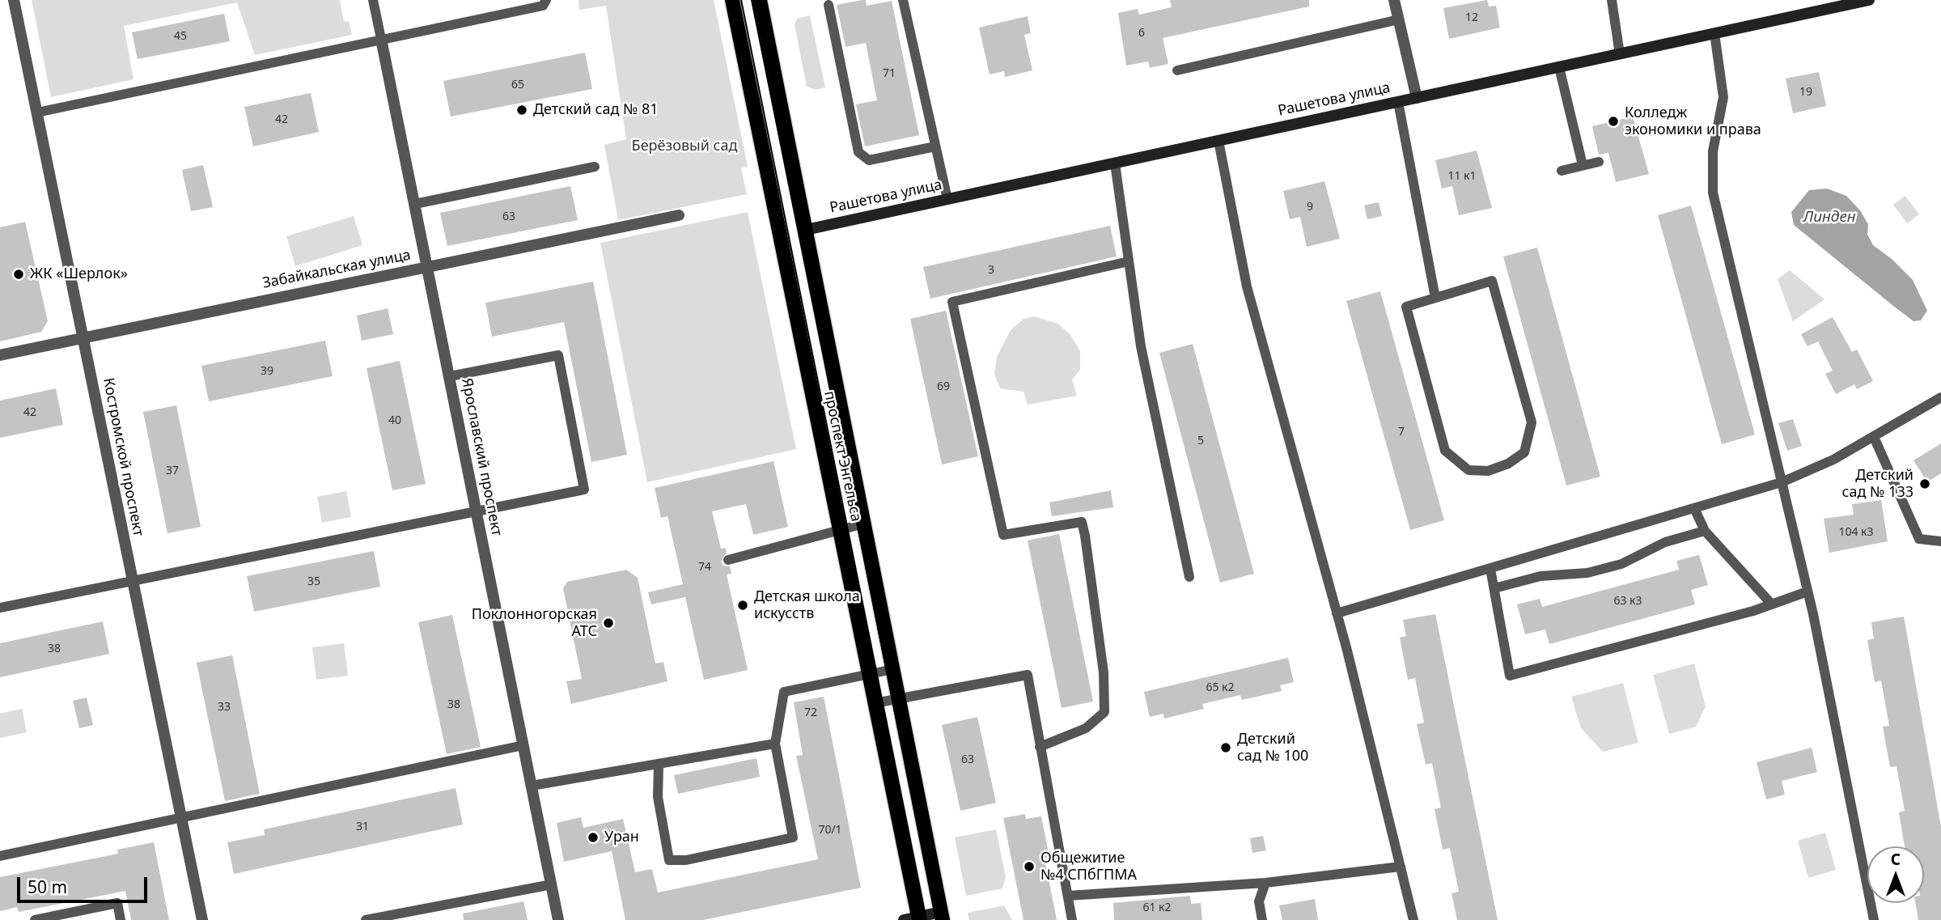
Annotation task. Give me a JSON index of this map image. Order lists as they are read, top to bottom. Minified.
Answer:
{"streets":{"main road":["проспект Энгельса"],"street":["Рашетова улица","Забайкальская улица","Костромской проспект","Ярославский проспект"]},"crossings":[["Рашетова улица","проспект Энгельса"],["Забайкальская улица","Костромской проспект"],["Забайкальская улица","Ярославский проспект"]],"water":["Линден"],"parks":["Берёзовый сад"],"places":["Детский сад № 81","Колледж экономики и права","ЖК «Шерлок»","Детский сад № 133","Детская школа искусств","Поклонногорская АТС","Детский сад № 100","Уран","Общежитие №4 СПбГПМА"],"house_numbers":["12","6","45","71","65","19","42","11 к1","9","63","3","39","69","42","40","7","5","37","104 к3","74","35","63 к3","38","65 к2","38","33","72","63","31","70/1","61 к2"],"scale_bar":"50 m","north":"top"}
